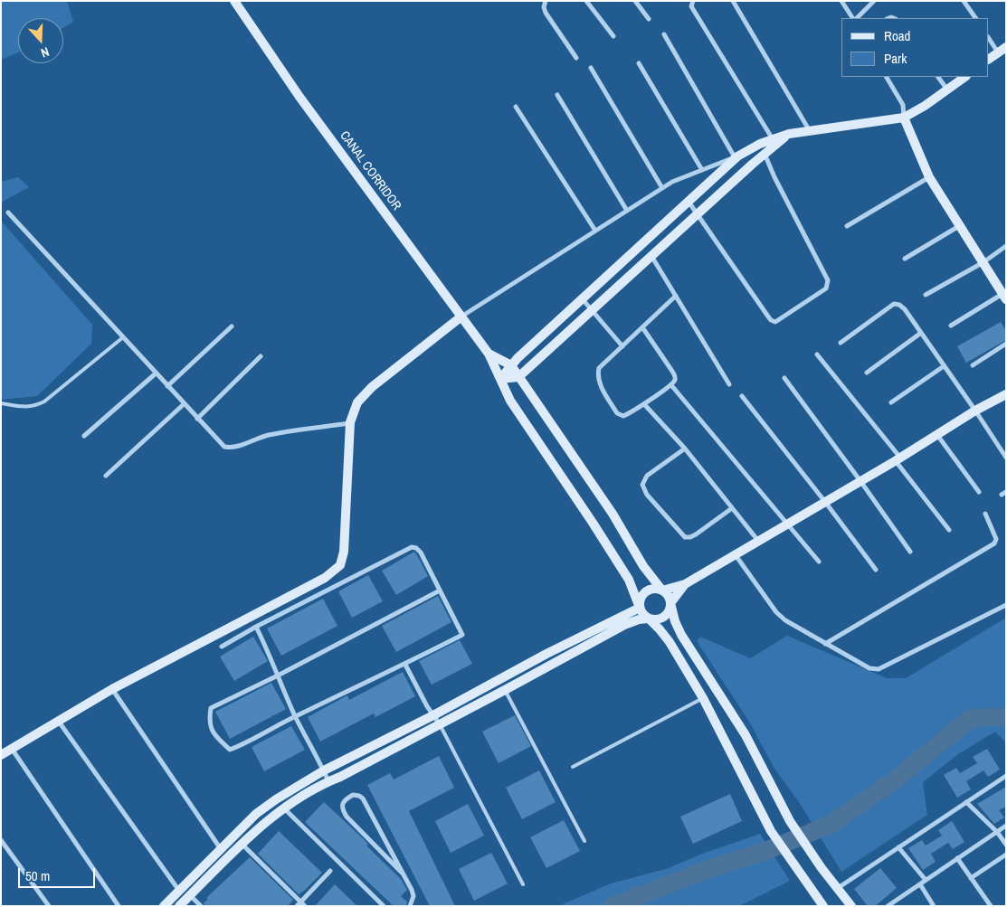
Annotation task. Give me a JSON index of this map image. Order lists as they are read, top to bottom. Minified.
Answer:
{"streets":{"street":["CANAL CORRIDOR"]},"legend":["Road","Park"],"scale_bar":"50 m","north":"bottom"}
